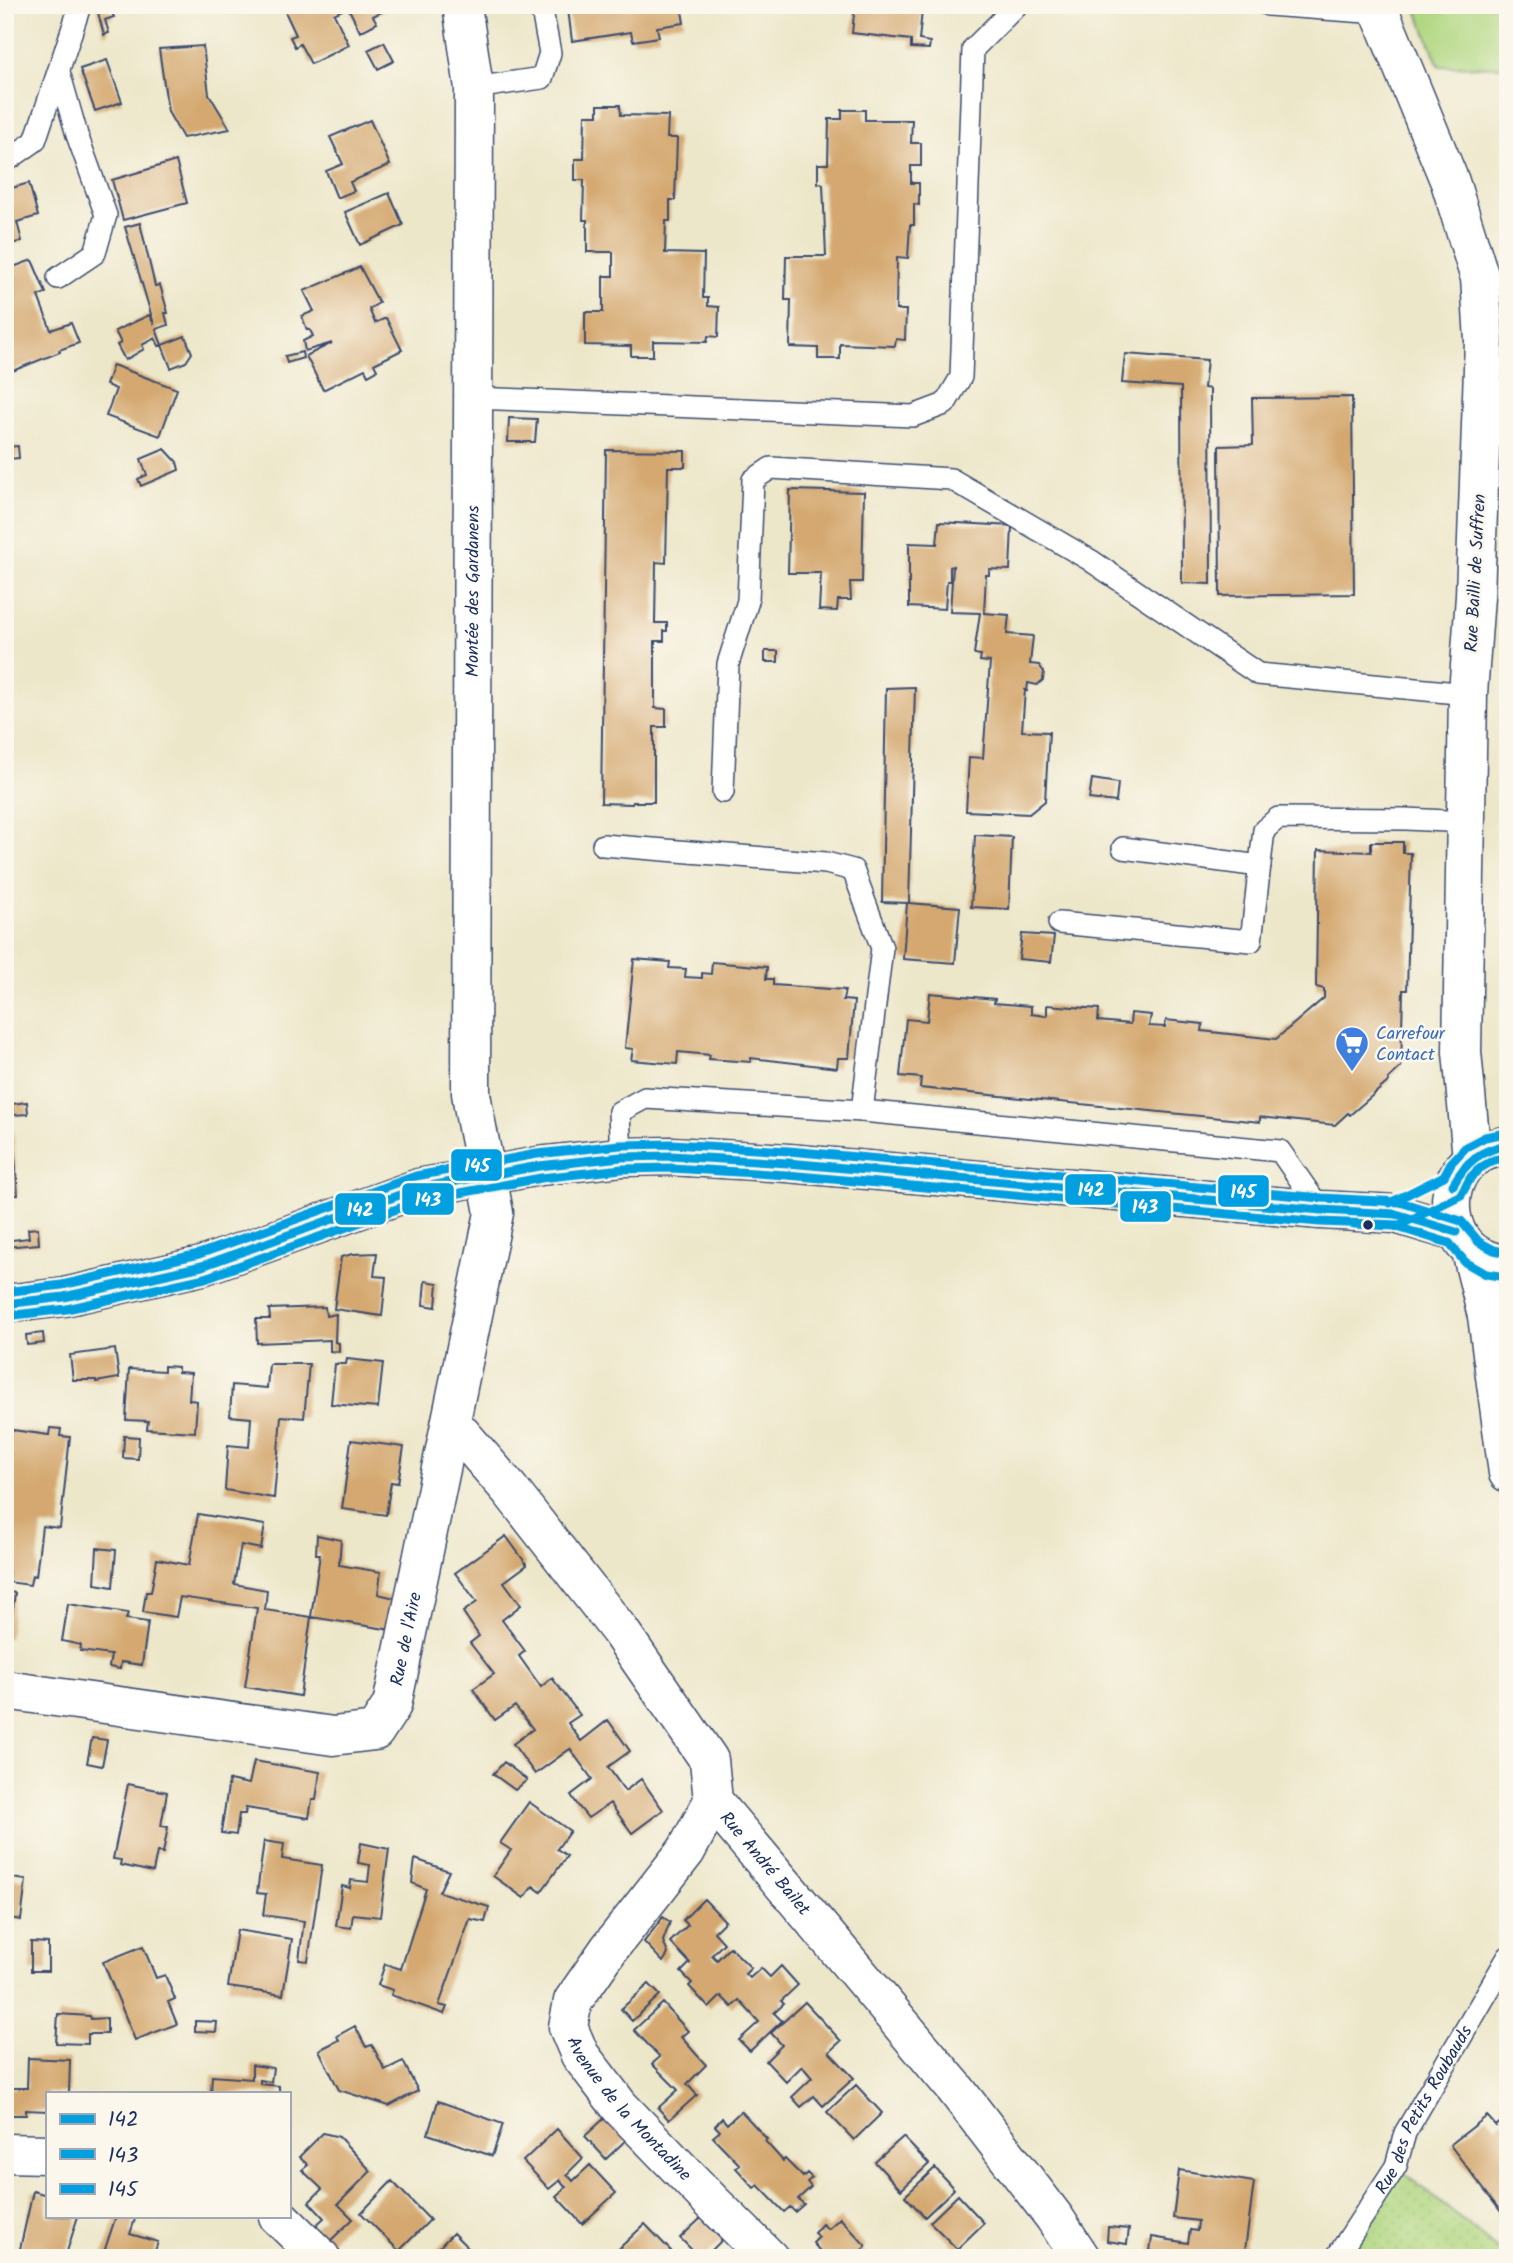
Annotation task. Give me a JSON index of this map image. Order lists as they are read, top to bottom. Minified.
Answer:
{"streets":{"street":["Rue Bailli de Suffren","Montée des Gardanens","Rue de l'Aire","Rue André Bailet","Avenue de la Montadine"],"lane":["Rue des Petits Roubauds"]},"crossings":[["Montée des Gardanens","Rue de l'Aire"],["Rue de l'Aire","Rue André Bailet"],["Rue André Bailet","Avenue de la Montadine"]],"places":{"supermarket":["Carrefour Contact"]},"lines":["transit line 145","transit line 142","transit line 143"],"legend":["142","143","145"]}
